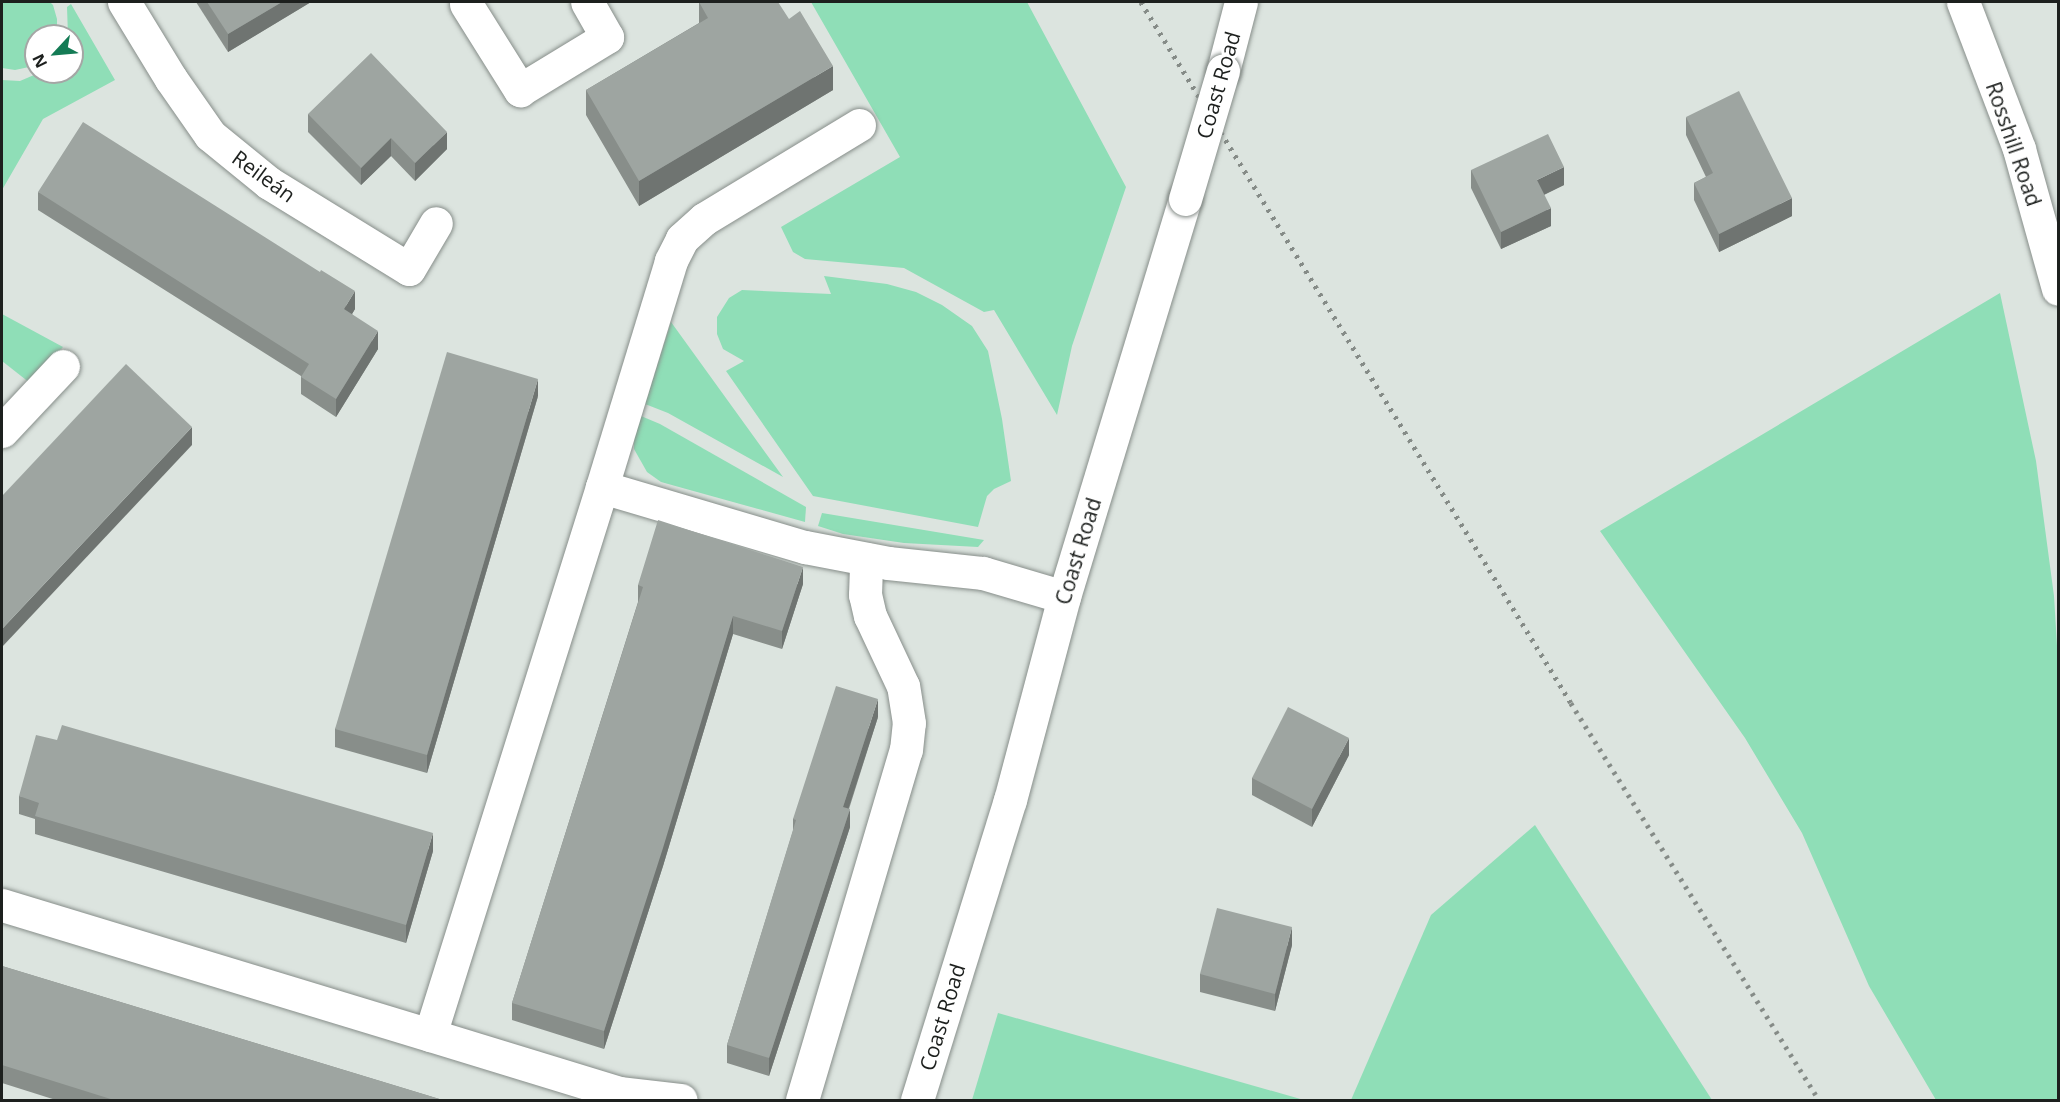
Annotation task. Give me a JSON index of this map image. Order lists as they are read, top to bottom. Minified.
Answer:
{"streets":{"street":["Coast Road","Rosshill Road","Reileán"]},"north":"bottom left"}
